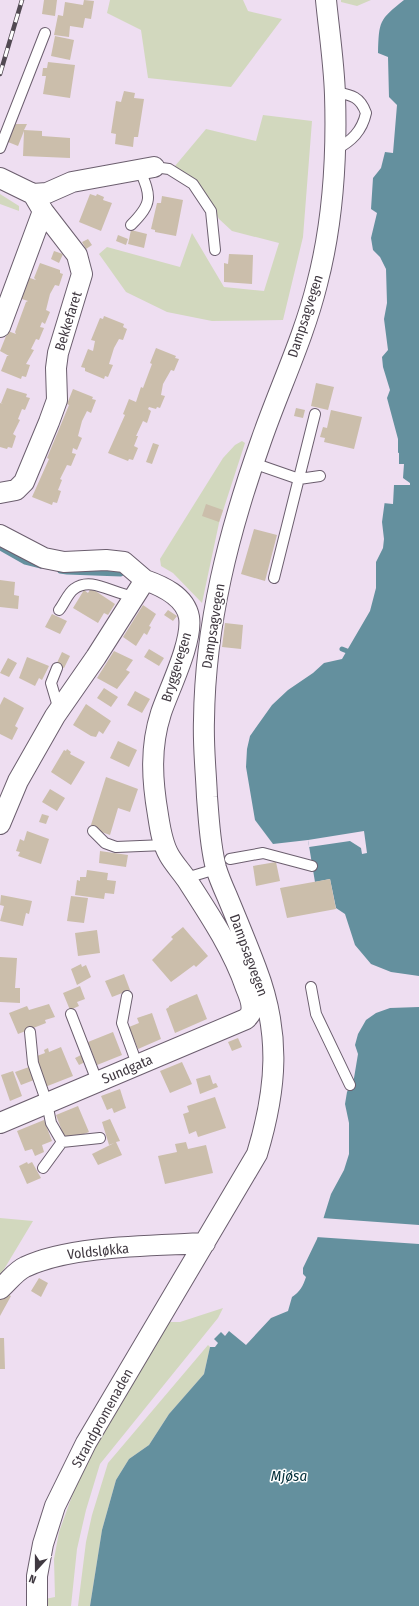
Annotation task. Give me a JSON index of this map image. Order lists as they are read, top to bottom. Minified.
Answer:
{"streets":{"street":["Dampsagvegen","Bekkefaret","Bryggevegen","Sundgata","Voldsløkka","Strandpromenaden"]},"crossings":[["Dampsagvegen","Voldsløkka"],["Dampsagvegen","Strandpromenaden"],["Bryggevegen","Sundgata"],["Voldsløkka","Strandpromenaden"]],"water":["Mjøsa"],"north":"bottom"}
